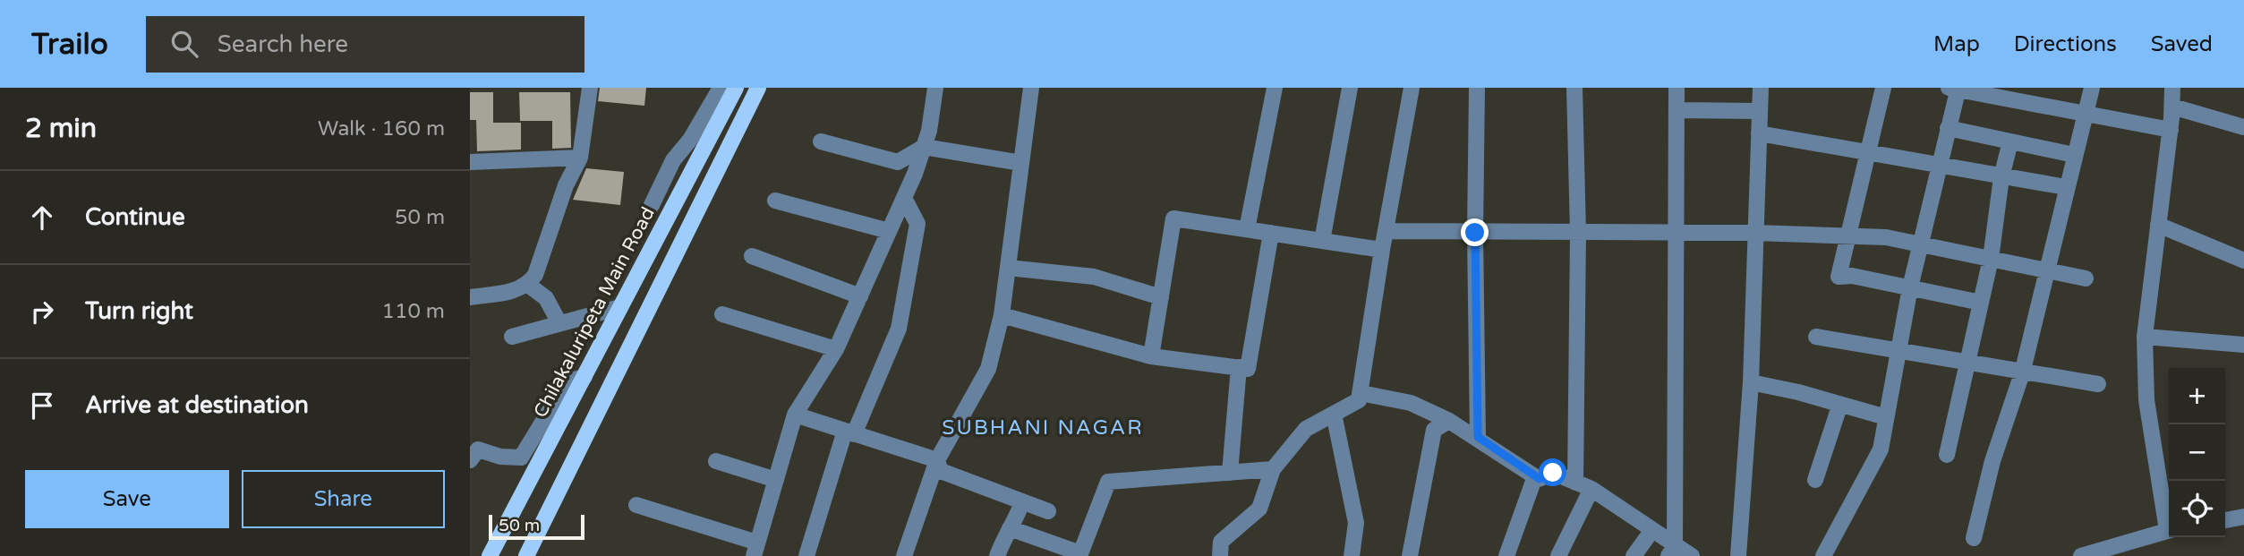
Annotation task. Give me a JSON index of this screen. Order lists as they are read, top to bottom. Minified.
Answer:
{"streets":{"main road":["Chilakaluripeta Main Road"]},"districts":["SUBHANI NAGAR"],"scale_bar":"50 m","page":{"header":"Trailo","search":"Search here","nav":["Map","Directions","Saved"],"heading":["2 min","Walk · 160 m"],"list":[["Continue","50 m"],["Turn right","110 m"],"Arrive at destination"],"map_buttons":["+","−"],"buttons":["Save","Share"],"scale":"50 m"}}
